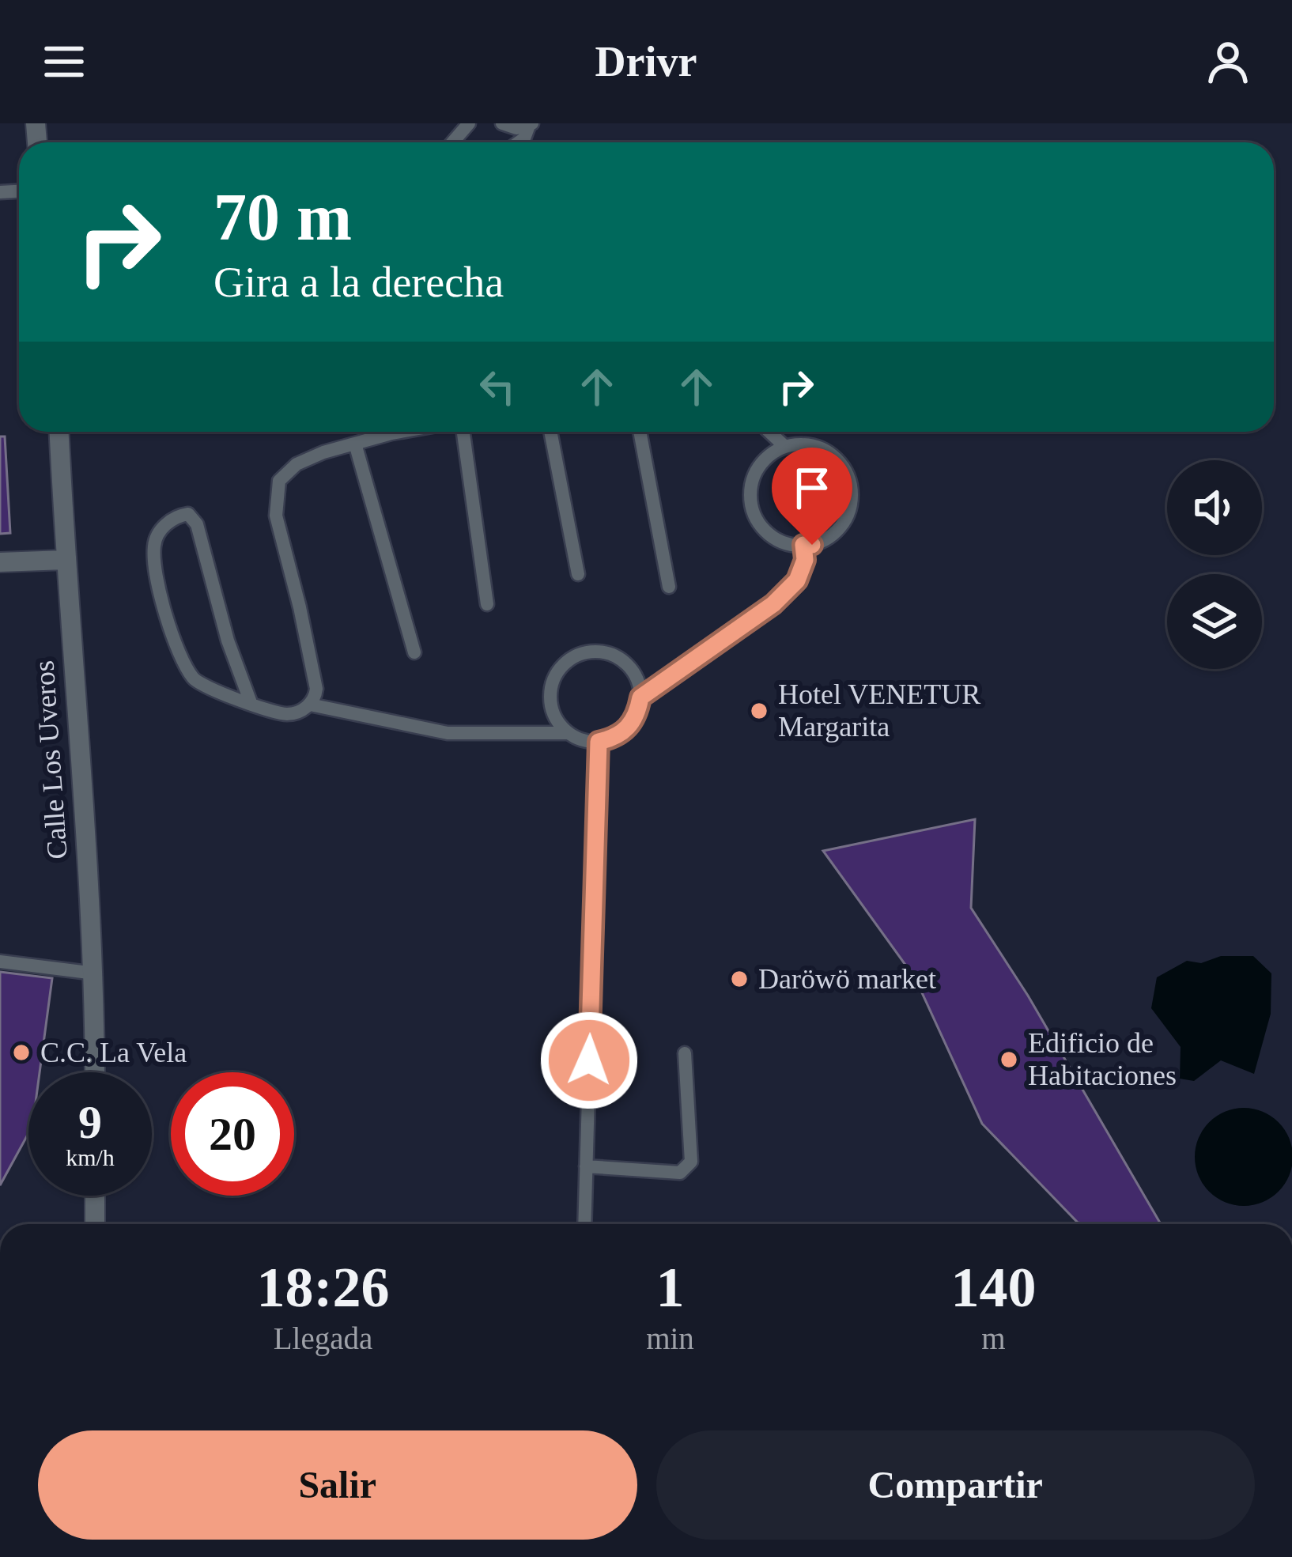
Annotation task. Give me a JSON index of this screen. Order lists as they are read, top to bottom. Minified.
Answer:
{"streets":{"street":["Calle Los Uveros"]},"places":["Hotel VENETUR Margarita","Daröwö market","C.C. La Vela","Edificio de Habitaciones"],"page":{"header":"Drivr","turn":["70 m","Gira a la derecha"],"speed":"9 km/h","limit":"20","eta":["18:26","Llegada","1","min","140","m"],"buttons":["Salir","Compartir"]}}
